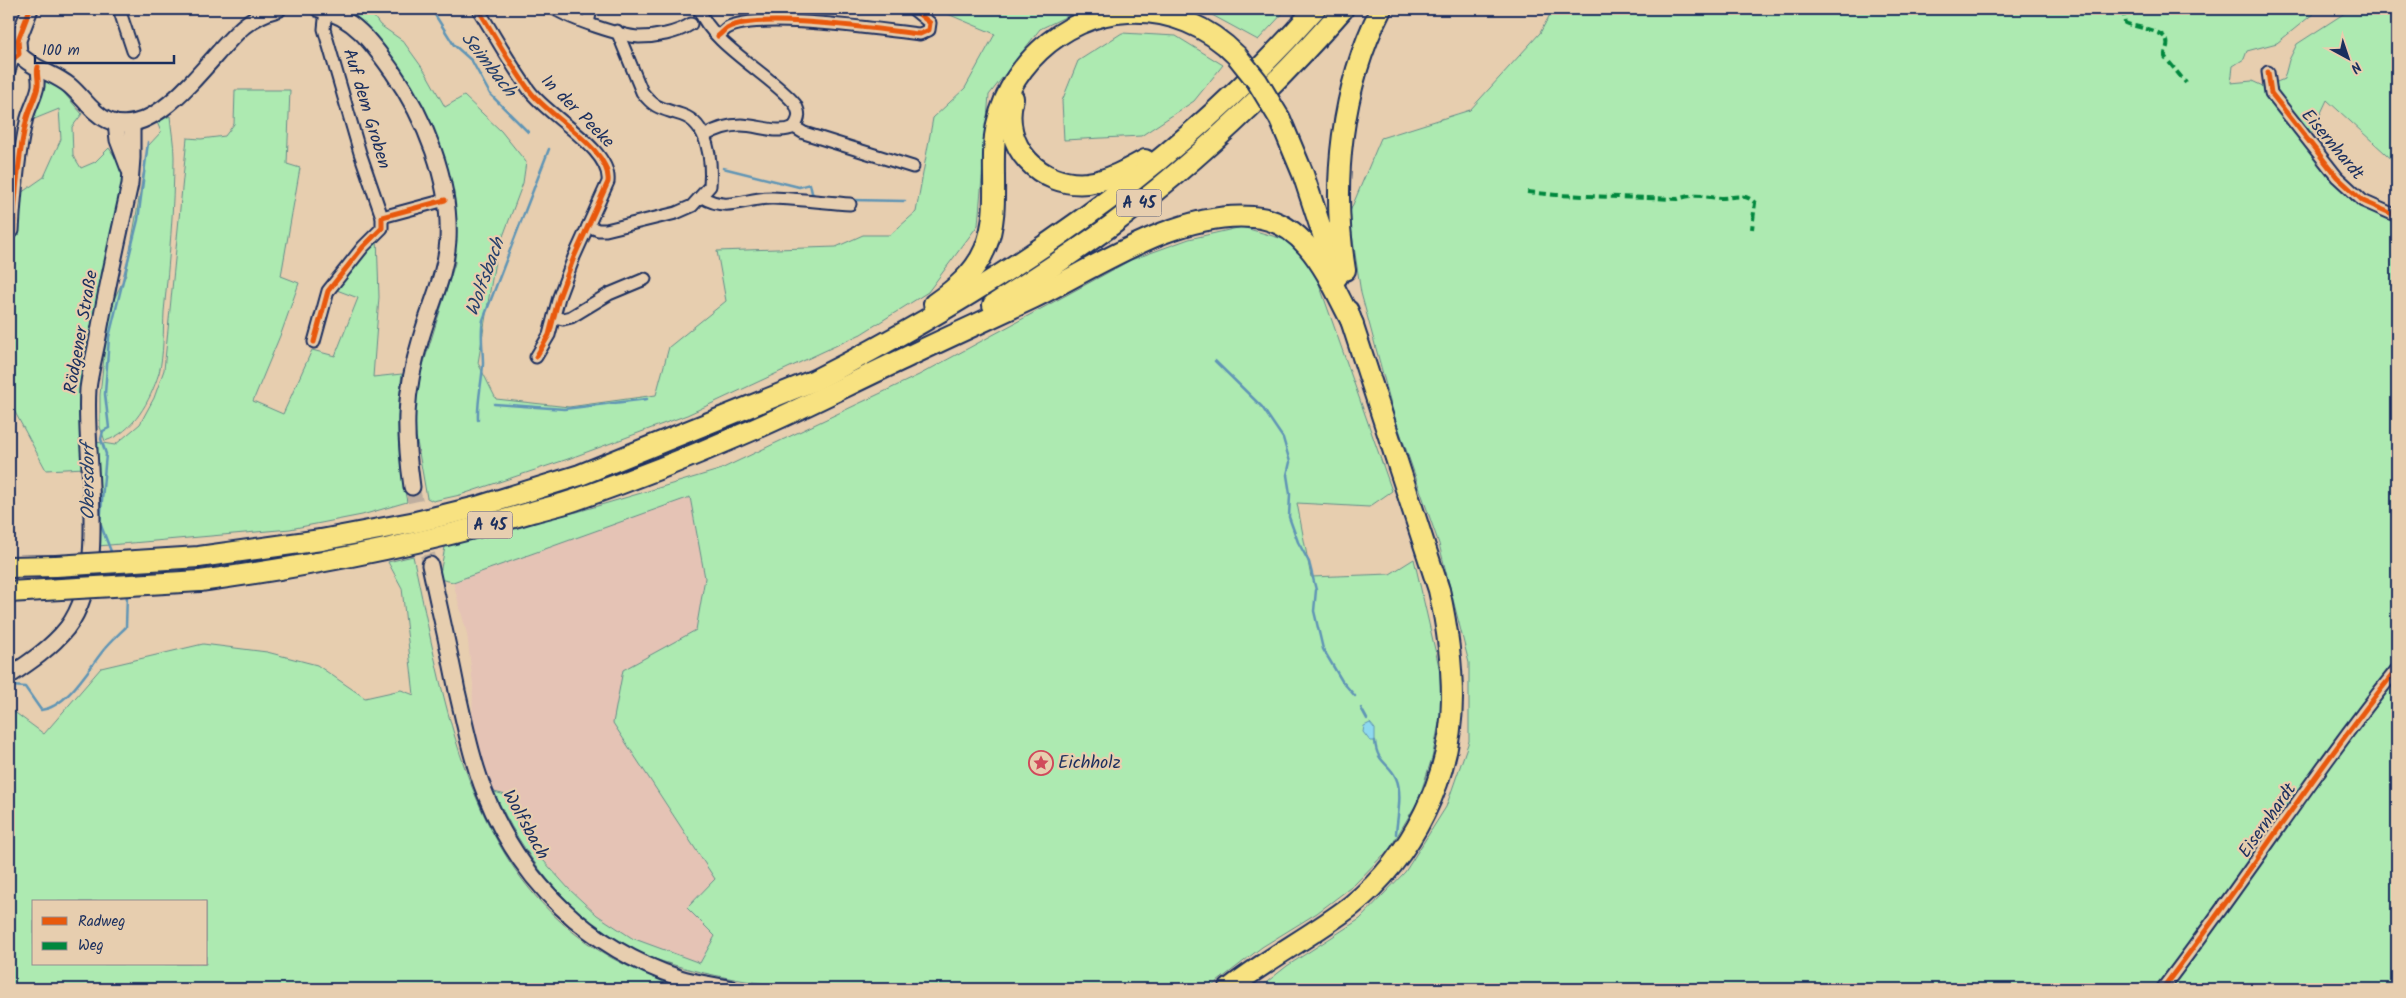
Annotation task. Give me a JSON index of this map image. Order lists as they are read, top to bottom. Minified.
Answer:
{"streets":{"highway":["A 45"],"main road":["Rödgener Straße","Wolfsbach"],"street":["Auf dem Groben","In der Peeke","Eisernhardt"]},"water":["Seimbach","Wolfsbach","Obersdorf"],"places":{"place":["Eichholz"]},"legend":["Radweg","Weg"],"scale_bar":"100 m","north":"bottom right"}
